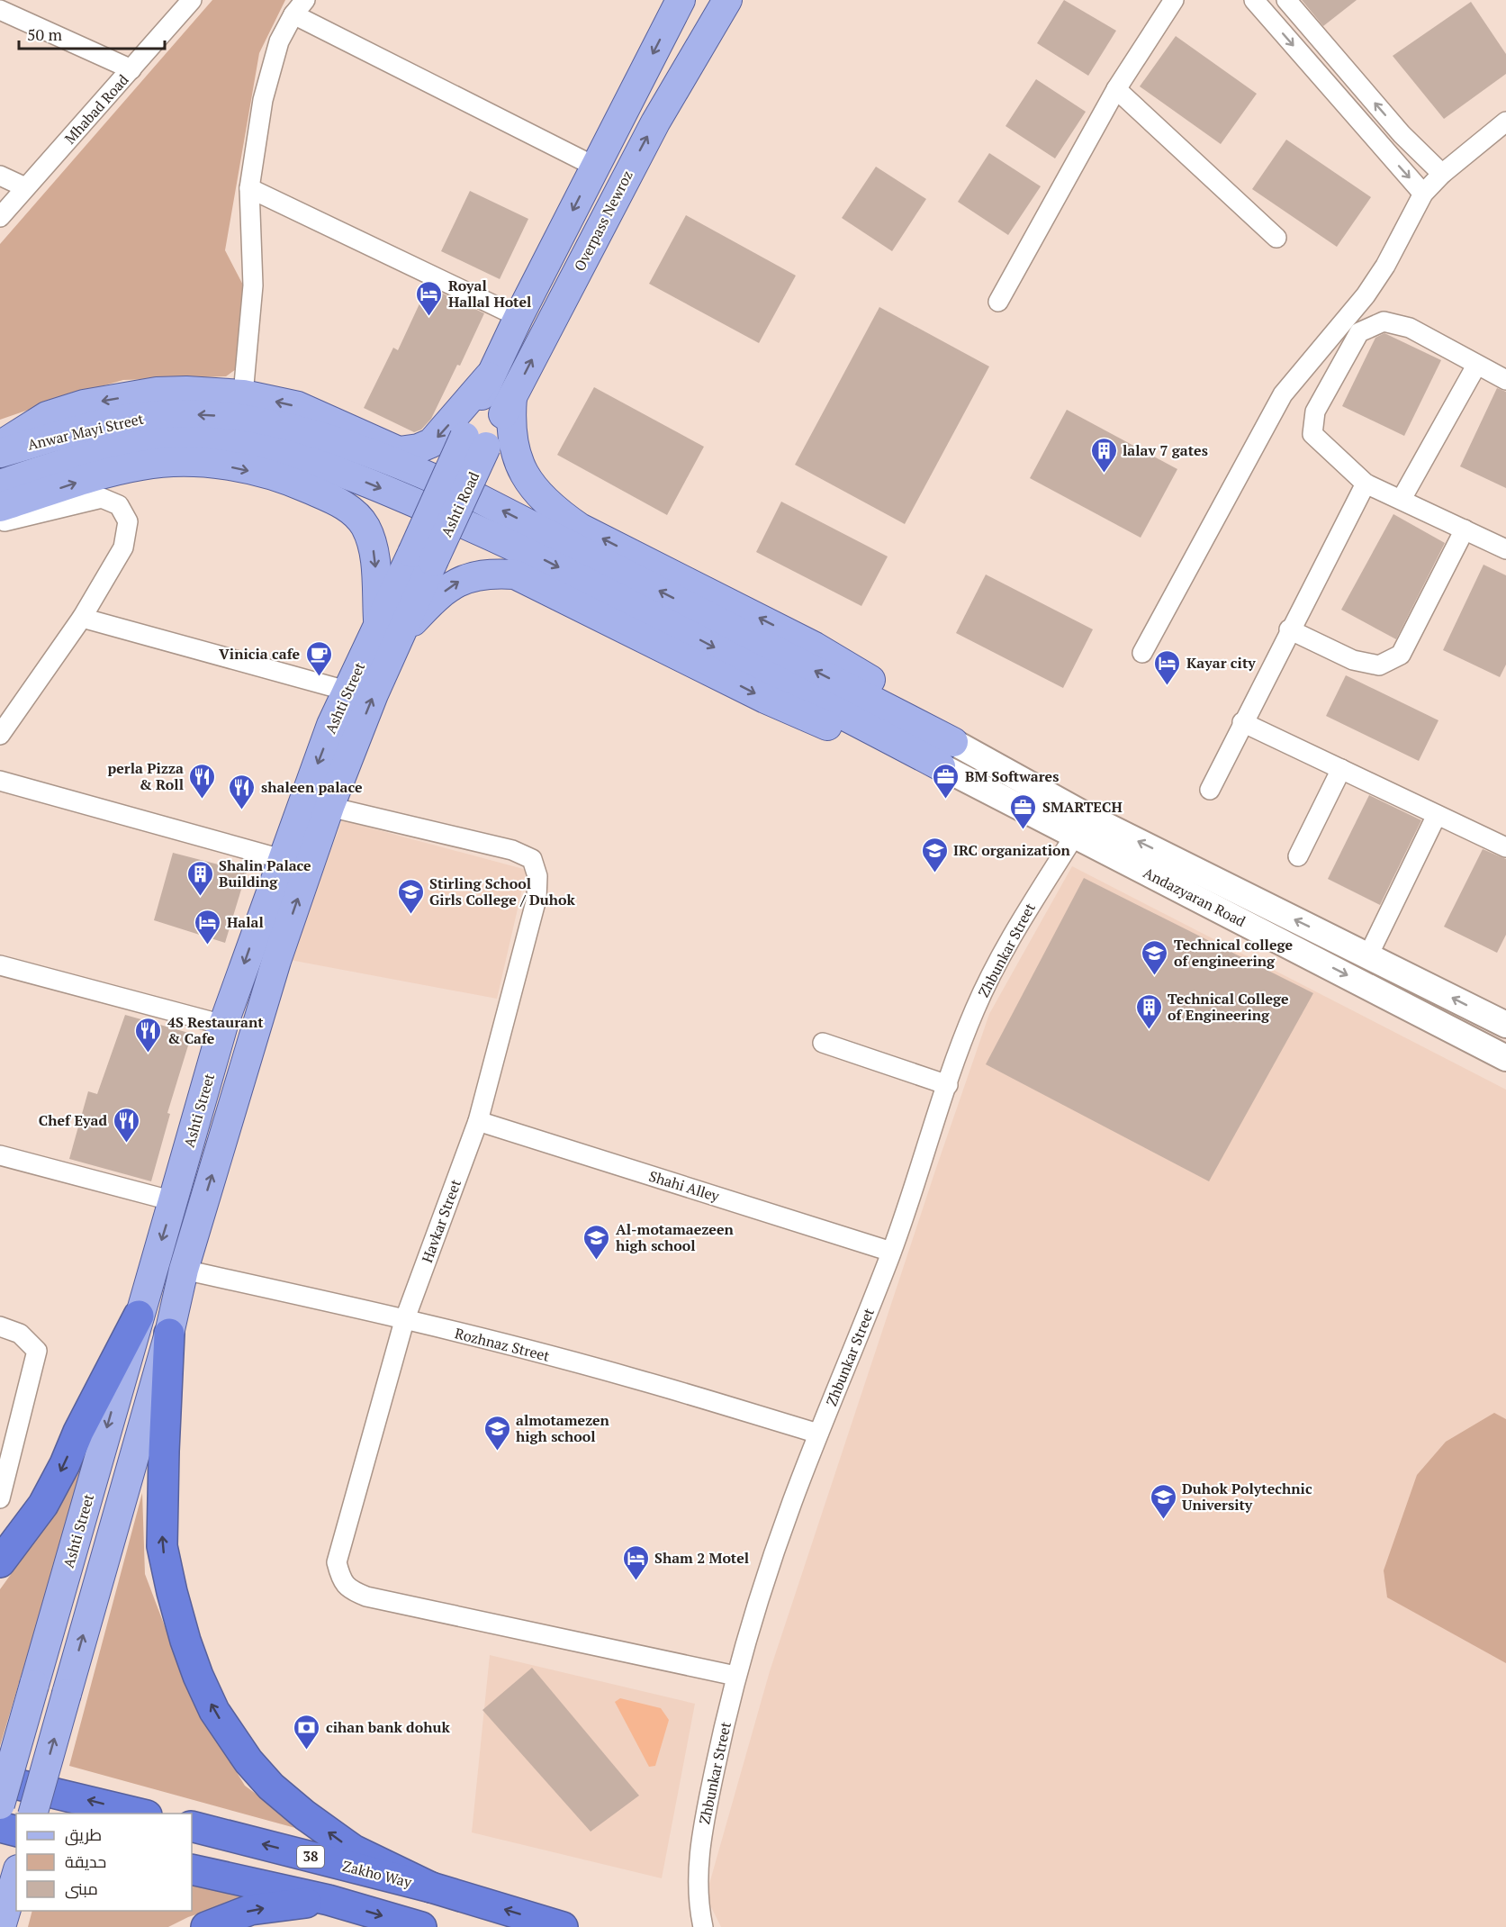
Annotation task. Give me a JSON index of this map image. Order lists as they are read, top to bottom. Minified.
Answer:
{"streets":{"highway":["38","Zakho Way"],"main road":["Overpass Newroz","Anwar Mayi Street","Ashti Road","Ashti Street","Andazyaran Road"],"street":["Mhabad Road","Zhbunkar Street","Shahi Alley","Havkar Street","Rozhnaz Street"]},"crossings":[["Overpass Newroz","Ashti Road"],["Anwar Mayi Street","Andazyaran Road"],["Ashti Road","Ashti Street"],["Ashti Street","Havkar Street"],["Ashti Street","Rozhnaz Street"],["Andazyaran Road","Zhbunkar Street"],["Zhbunkar Street","Shahi Alley"],["Zhbunkar Street","Havkar Street"],["Zhbunkar Street","Rozhnaz Street"],["Shahi Alley","Havkar Street"],["Havkar Street","Rozhnaz Street"]],"places":{"hotel":["Royal Hallal Hotel","Kayar city","Halal","Sham 2 Motel"],"building":["lalav 7 gates","Shalin Palace Building","Technical College of Engineering"],"cafe":["Vinicia cafe"],"restaurant":["perla Pizza & Roll","shaleen palace","4S Restaurant & Cafe","Chef Eyad"],"office":["BM Softwares","SMARTECH"],"school or university":["IRC organization","Stirling School Girls College / Duhok","Technical college of engineering","Al-motamaezeen high school","almotamezen high school","Duhok Polytechnic University"],"bank":["cihan bank dohuk"]},"legend":["طريق","حديقة","مبنى"],"scale_bar":"50 m"}
